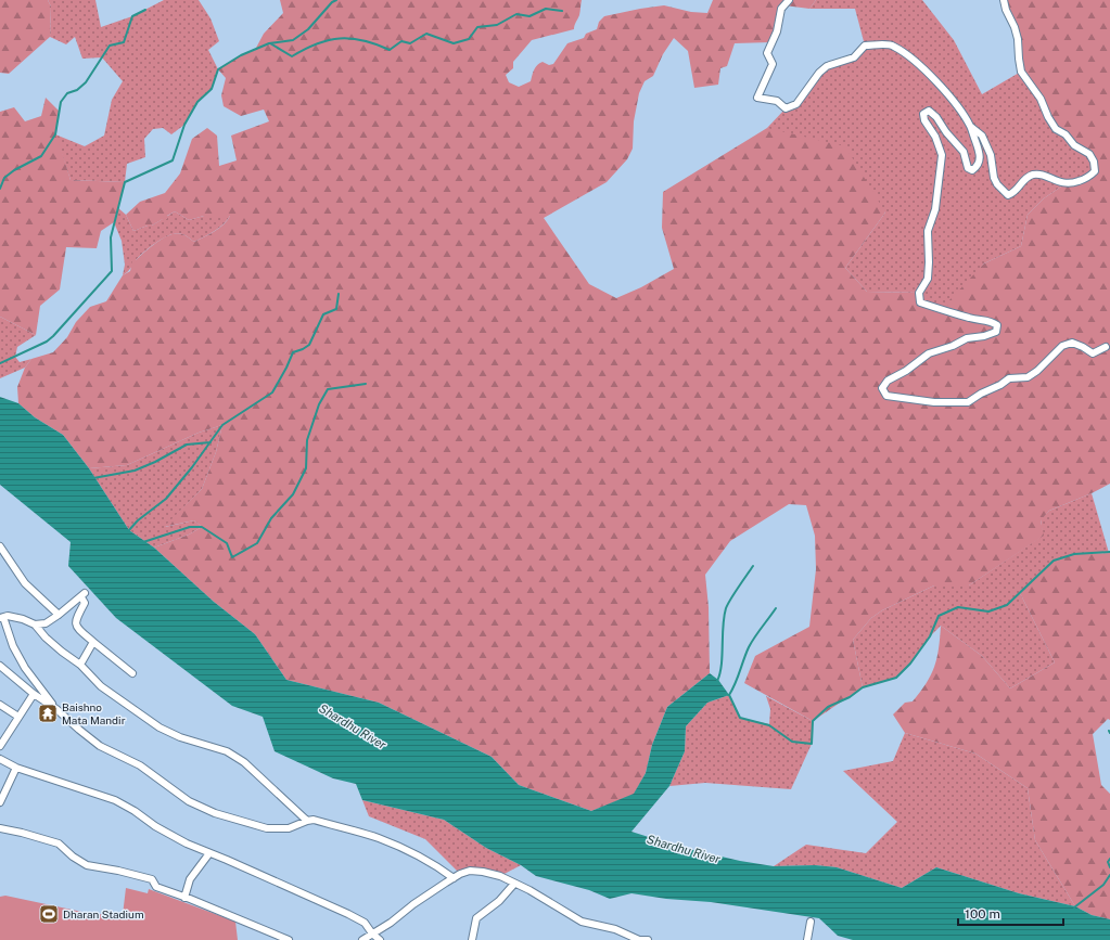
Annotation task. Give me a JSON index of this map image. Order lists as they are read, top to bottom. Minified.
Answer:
{"water":["Shardhu River"],"places":{"temple":["Baishno Mata Mandir"],"sports":["Dharan Stadium"]},"scale_bar":"100 m"}
